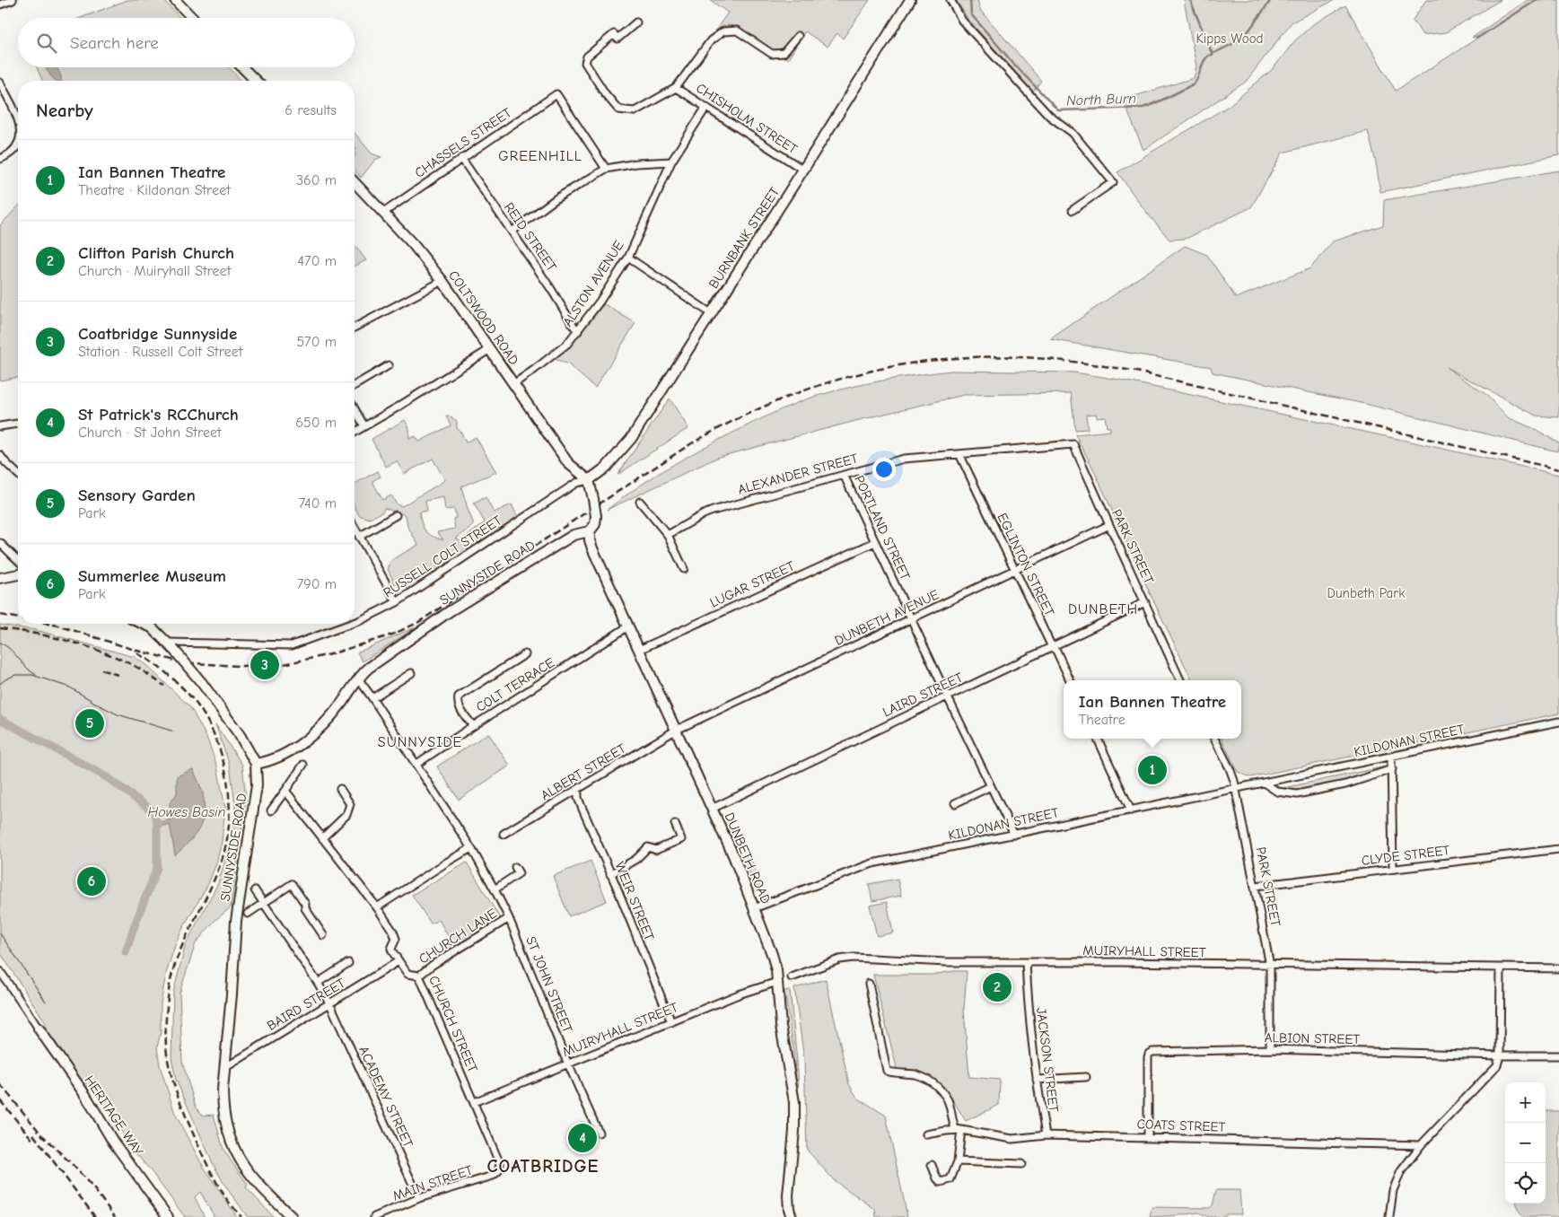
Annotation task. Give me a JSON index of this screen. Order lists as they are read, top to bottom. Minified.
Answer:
{"streets":{"main road":["BURNBANK STREET","COLTSWOOD ROAD","SUNNYSIDE ROAD","DUNBETH ROAD","HERITAGE WAY"],"street":["CHISHOLM STREET","CHASSELS STREET","REID STREET","ALSTON AVENUE","ALEXANDER STREET","PORTLAND STREET","PARK STREET","RUSSELL COLT STREET","EGLINTON STREET","LUGAR STREET","DUNBETH AVENUE","COLT TERRACE","LAIRD STREET","KILDONAN STREET","ALBERT STREET","CLYDE STREET","WEIR STREET","CHURCH LANE","MUIRYHALL STREET","ST JOHN STREET","BAIRD STREET","CHURCH STREET","ALBION STREET","JACKSON STREET","ACADEMY STREET","COATS STREET","MAIN STREET"]},"crossings":[["CHISHOLM STREET","BURNBANK STREET"],["CHISHOLM STREET","ALSTON AVENUE"],["CHASSELS STREET","REID STREET"],["CHASSELS STREET","COLTSWOOD ROAD"],["REID STREET","ALSTON AVENUE"],["BURNBANK STREET","COLTSWOOD ROAD"],["BURNBANK STREET","RUSSELL COLT STREET"],["ALSTON AVENUE","COLTSWOOD ROAD"],["COLTSWOOD ROAD","RUSSELL COLT STREET"],["ALEXANDER STREET","PORTLAND STREET"],["ALEXANDER STREET","PARK STREET"],["ALEXANDER STREET","EGLINTON STREET"],["PORTLAND STREET","LUGAR STREET"],["PORTLAND STREET","DUNBETH AVENUE"],["PORTLAND STREET","LAIRD STREET"],["PORTLAND STREET","KILDONAN STREET"],["PARK STREET","DUNBETH AVENUE"],["PARK STREET","LAIRD STREET"],["PARK STREET","KILDONAN STREET"],["PARK STREET","CLYDE STREET"],["PARK STREET","MUIRYHALL STREET"],["PARK STREET","ALBION STREET"],["EGLINTON STREET","DUNBETH AVENUE"],["EGLINTON STREET","LAIRD STREET"],["SUNNYSIDE ROAD","DUNBETH ROAD"],["SUNNYSIDE ROAD","ST JOHN STREET"],["SUNNYSIDE ROAD","BAIRD STREET"],["LUGAR STREET","DUNBETH ROAD"],["DUNBETH AVENUE","ALBERT STREET"],["DUNBETH AVENUE","DUNBETH ROAD"],["COLT TERRACE","DUNBETH ROAD"],["COLT TERRACE","ST JOHN STREET"],["LAIRD STREET","DUNBETH ROAD"],["KILDONAN STREET","DUNBETH ROAD"],["ALBERT STREET","DUNBETH ROAD"],["ALBERT STREET","WEIR STREET"],["DUNBETH ROAD","MUIRYHALL STREET"],["WEIR STREET","MUIRYHALL STREET"],["CHURCH LANE","ST JOHN STREET"],["CHURCH LANE","CHURCH STREET"],["MUIRYHALL STREET","ST JOHN STREET"],["MUIRYHALL STREET","CHURCH STREET"],["MUIRYHALL STREET","JACKSON STREET"],["BAIRD STREET","CHURCH STREET"],["BAIRD STREET","ACADEMY STREET"],["CHURCH STREET","MAIN STREET"],["ALBION STREET","COATS STREET"],["JACKSON STREET","COATS STREET"],["ACADEMY STREET","MAIN STREET"]],"districts":["GREENHILL","DUNBETH","SUNNYSIDE","COATBRIDGE"],"water":["North Burn","Howes Basin"],"parks":["Kipps Wood","Dunbeth Park"],"page":{"search":"Search here","heading":["Nearby","6 results"],"list":[{"mark":"1","name":"Ian Bannen Theatre","note":"Theatre · Kildonan Street","value":"360 m"},{"mark":"2","name":"Clifton Parish Church","note":"Church · Muiryhall Street","value":"470 m"},{"mark":"3","name":"Coatbridge Sunnyside","note":"Station · Russell Colt Street","value":"570 m"},{"mark":"4","name":"St Patrick's RCChurch","note":"Church · St John Street","value":"650 m"},{"mark":"5","name":"Sensory Garden","note":"Park","value":"740 m"},{"mark":"6","name":"Summerlee Museum","note":"Park","value":"790 m"}],"pins":["3","5","1","6","2","4"],"popup":["Ian Bannen Theatre","Theatre"],"map_buttons":["+","−"]}}
